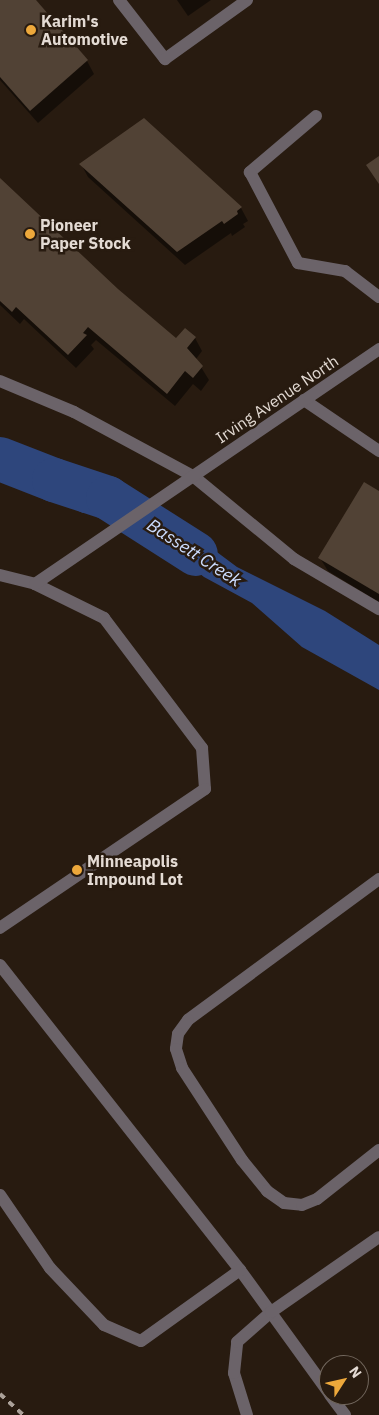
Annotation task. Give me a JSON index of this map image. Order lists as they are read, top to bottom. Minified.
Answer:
{"streets":{"street":["Irving Avenue North"]},"water":["Bassett Creek"],"places":["Karim's Automotive","Pioneer Paper Stock","Minneapolis Impound Lot"],"north":"top right"}
